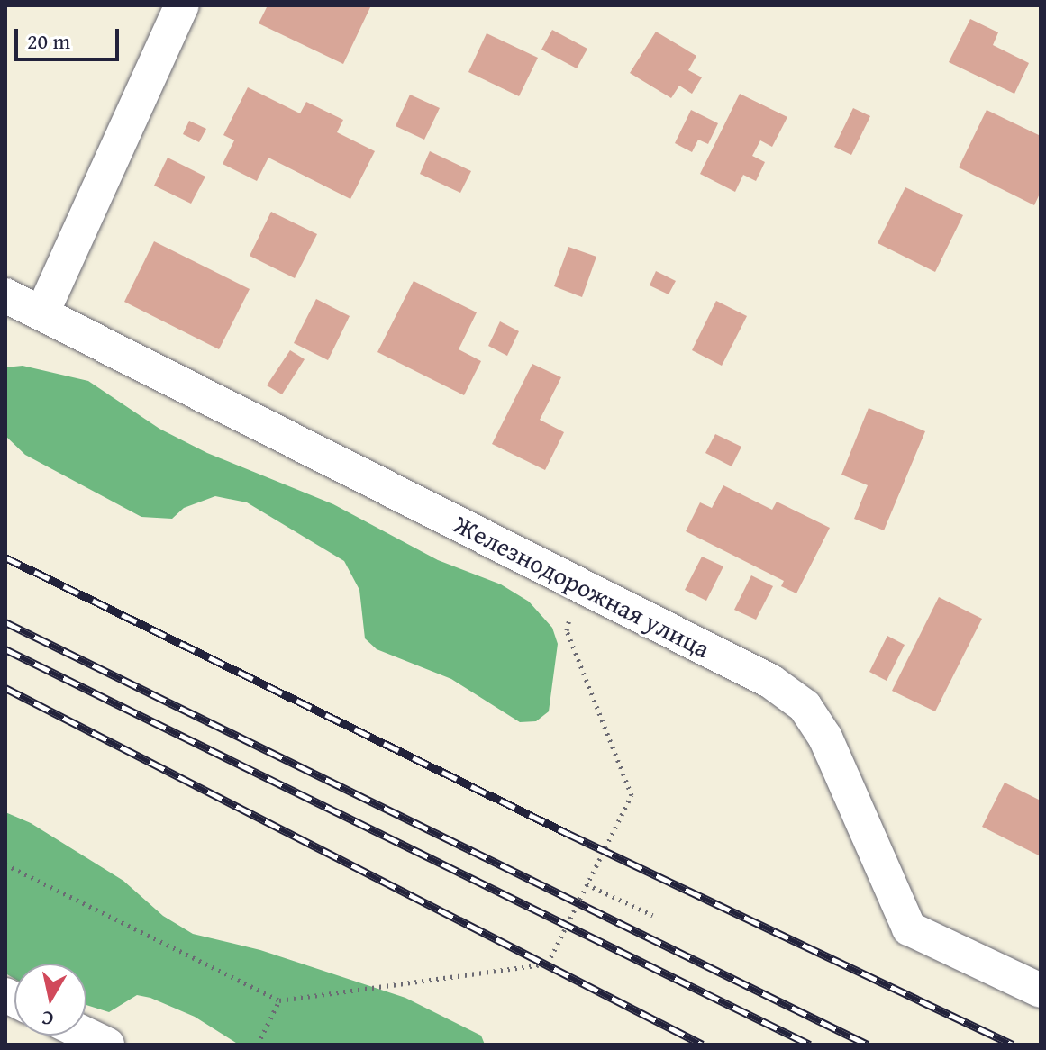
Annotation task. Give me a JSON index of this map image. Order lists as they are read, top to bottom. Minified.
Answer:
{"streets":{"street":["Железнодорожная улица"]},"scale_bar":"20 m","north":"bottom"}
